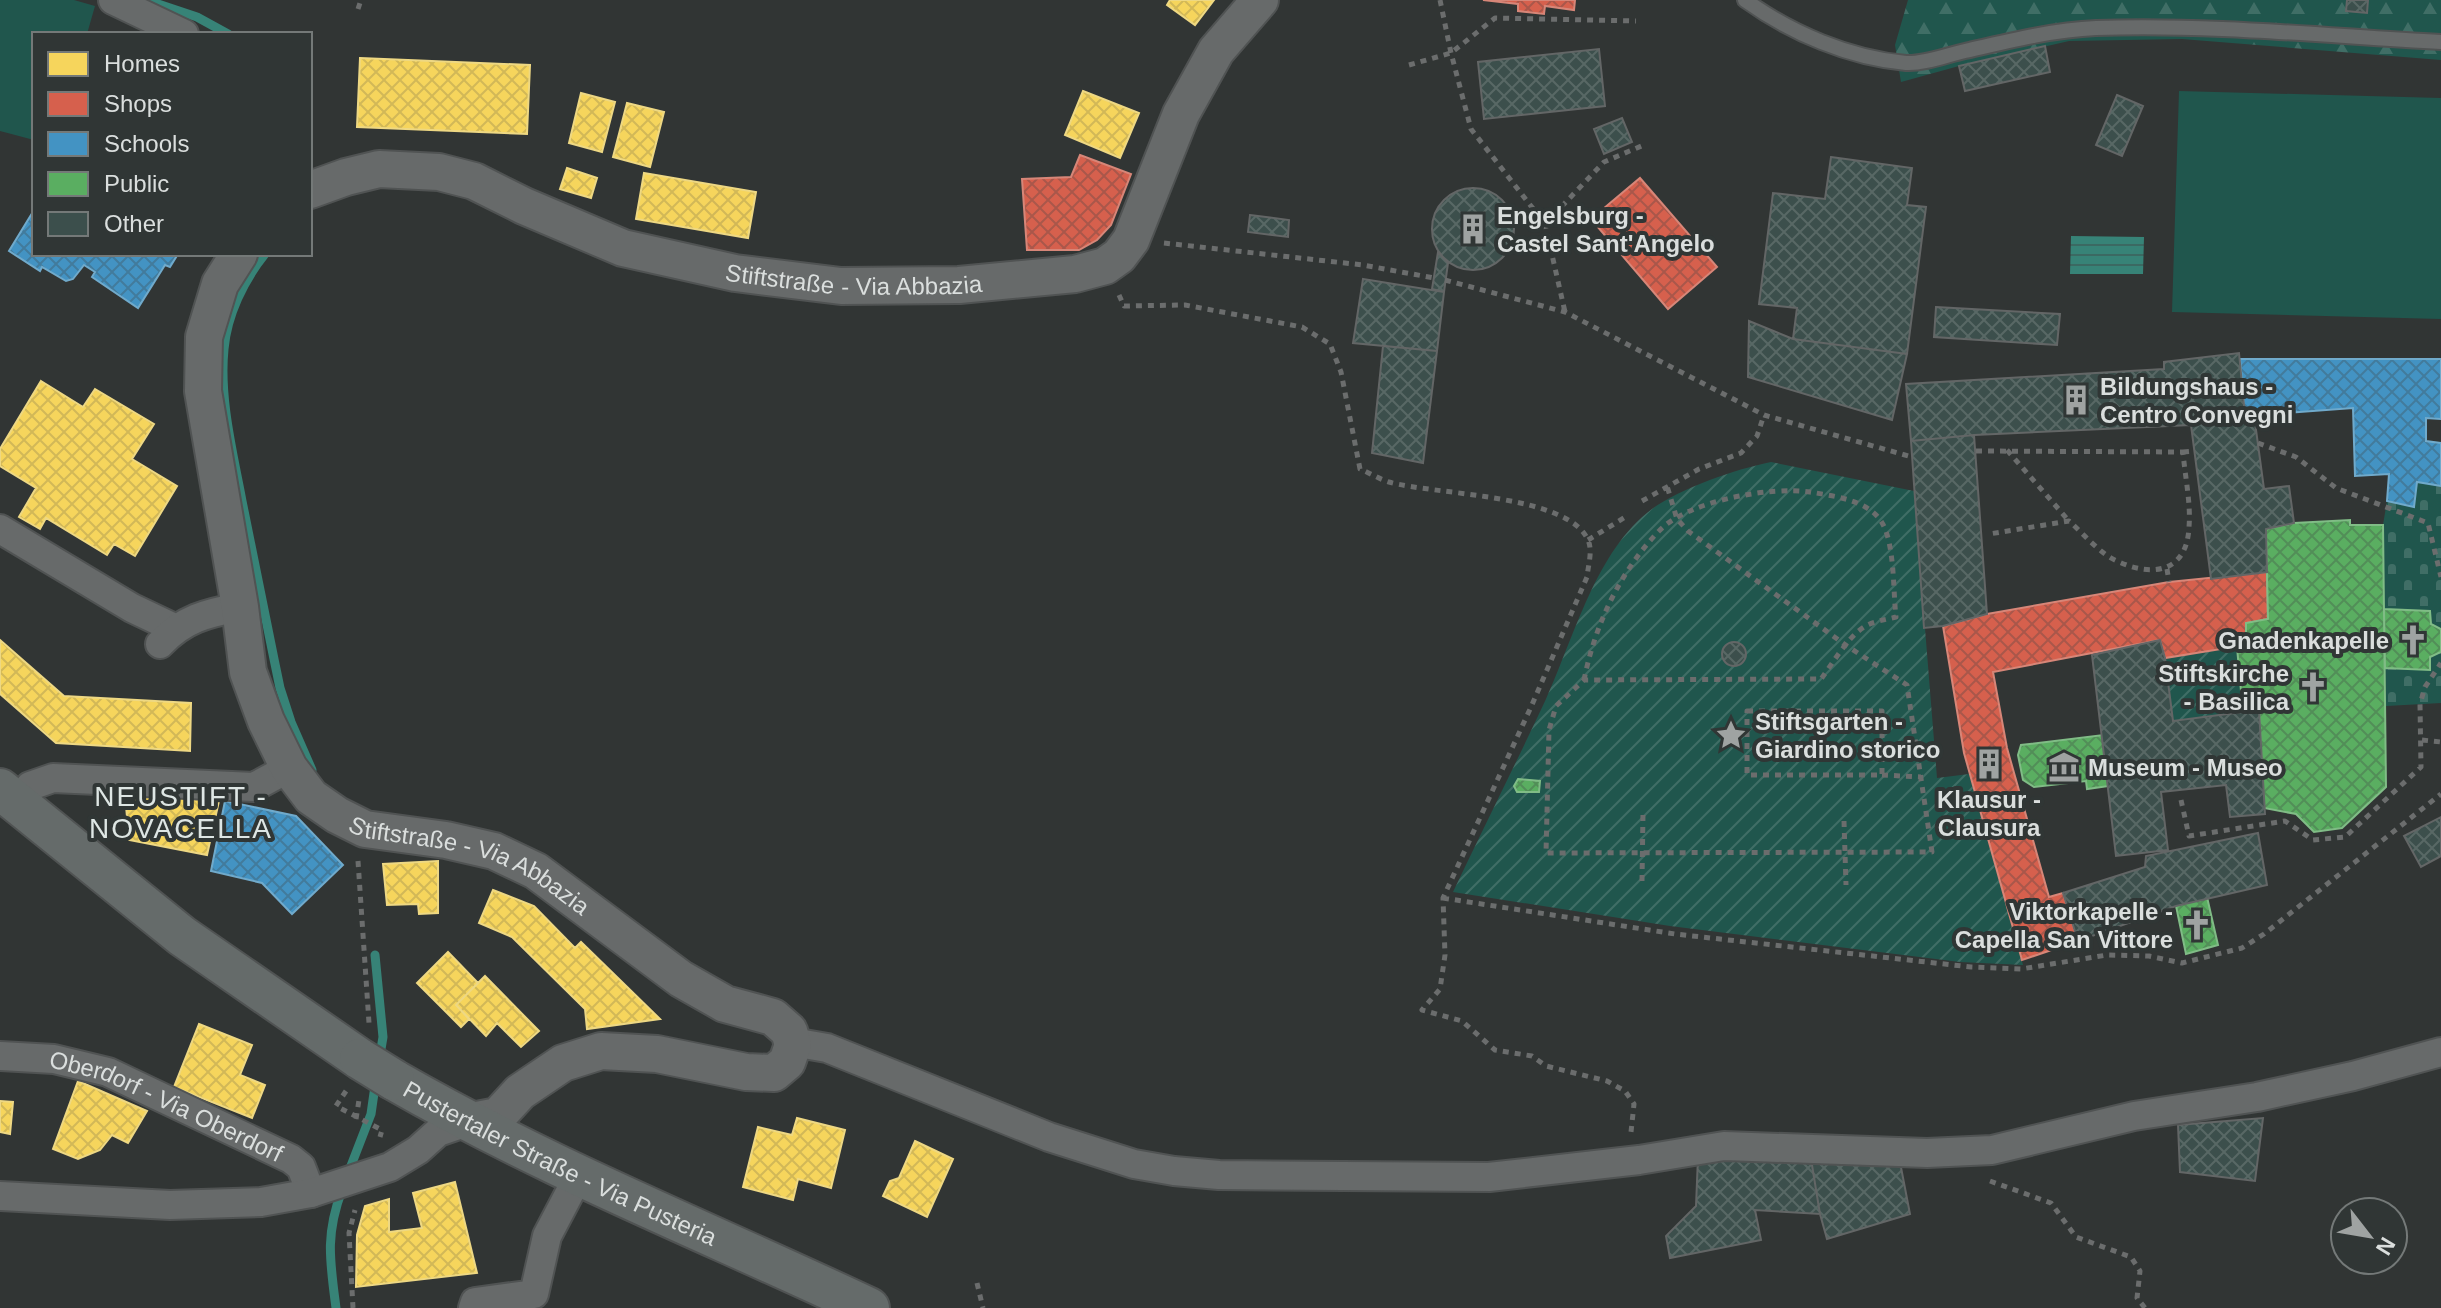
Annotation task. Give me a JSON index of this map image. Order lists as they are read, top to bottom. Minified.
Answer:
{"streets":{"main road":["Pustertaler Straße - Via Pusteria"],"street":["Stiftstraße - Via Abbazia","Oberdorf - Via Oberdorf"]},"districts":["NEUSTIFT - NOVACELLA"],"places":{"building":["Engelsburg - Castel Sant'Angelo","Bildungshaus - Centro Convegni","Klausur - Clausura"],"church":["Gnadenkapelle","Stiftskirche - Basilica","Viktorkapelle - Capella San Vittore"],"place":["Stiftsgarten - Giardino storico"],"museum":["Museum - Museo"]},"legend":["Homes","Shops","Schools","Public","Other"],"north":"bottom right"}
